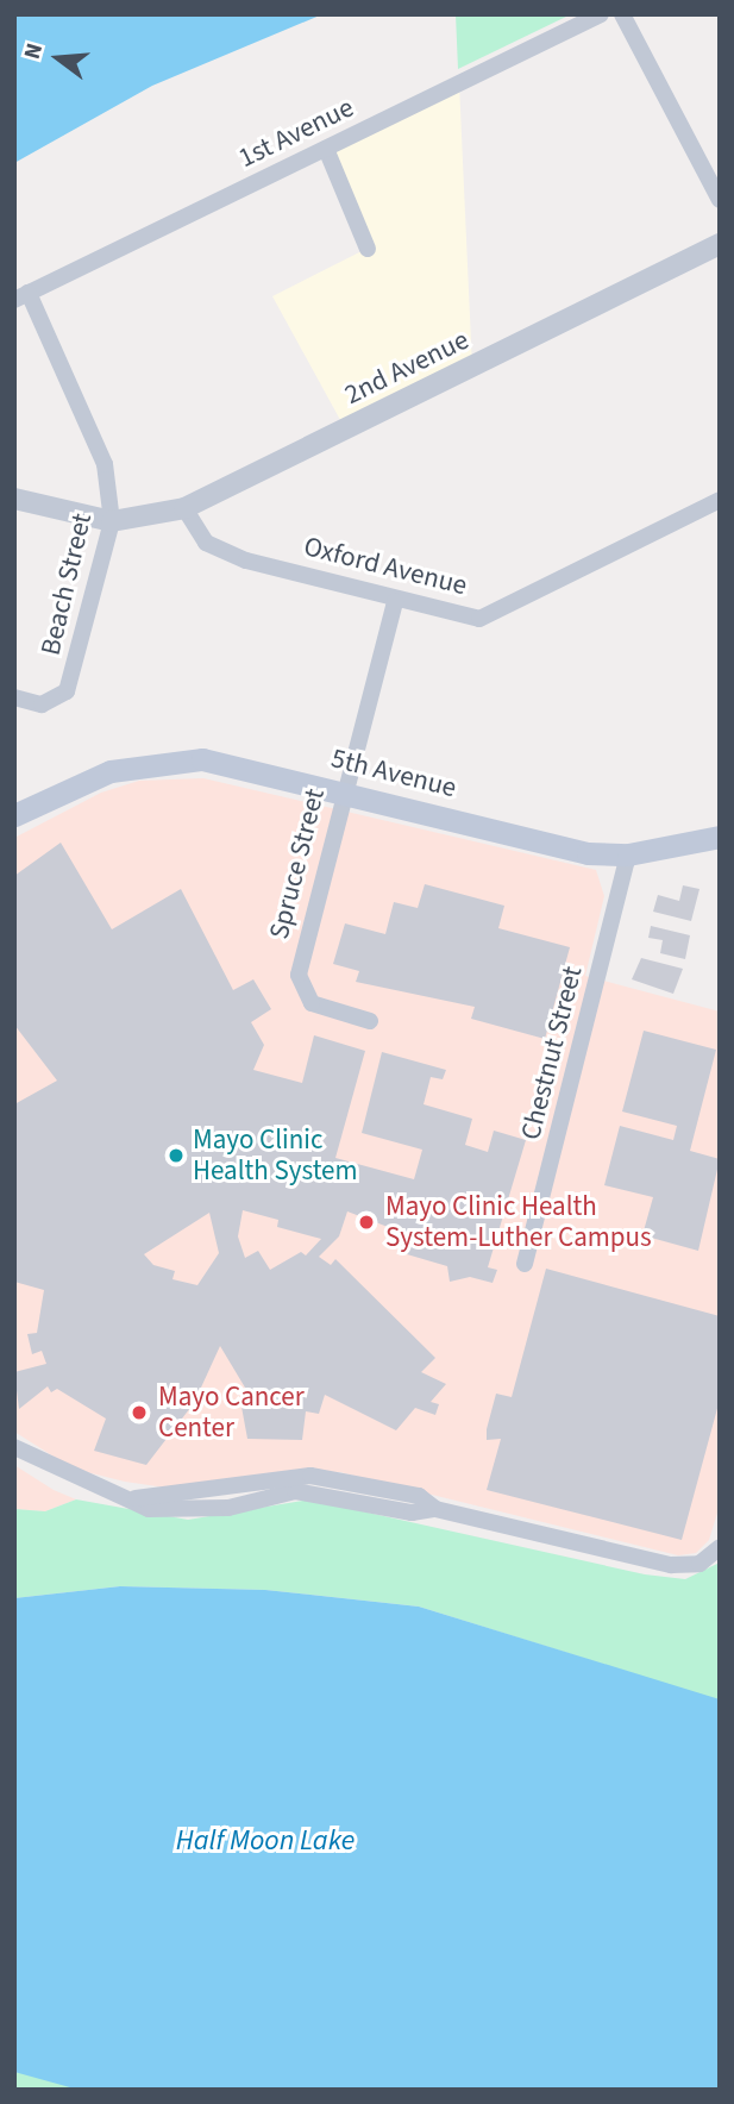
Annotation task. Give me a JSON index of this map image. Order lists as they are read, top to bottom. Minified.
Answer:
{"streets":{"main road":["5th Avenue"],"street":["1st Avenue","2nd Avenue","Oxford Avenue","Beach Street","Spruce Street","Chestnut Street"]},"crossings":[["1st Avenue","Beach Street"],["2nd Avenue","Oxford Avenue"],["2nd Avenue","Beach Street"],["Oxford Avenue","Spruce Street"],["5th Avenue","Spruce Street"],["5th Avenue","Chestnut Street"]],"water":["Half Moon Lake"],"places":["Mayo Clinic Health System","Mayo Clinic Health System-Luther Campus","Mayo Cancer Center"],"north":"left"}
